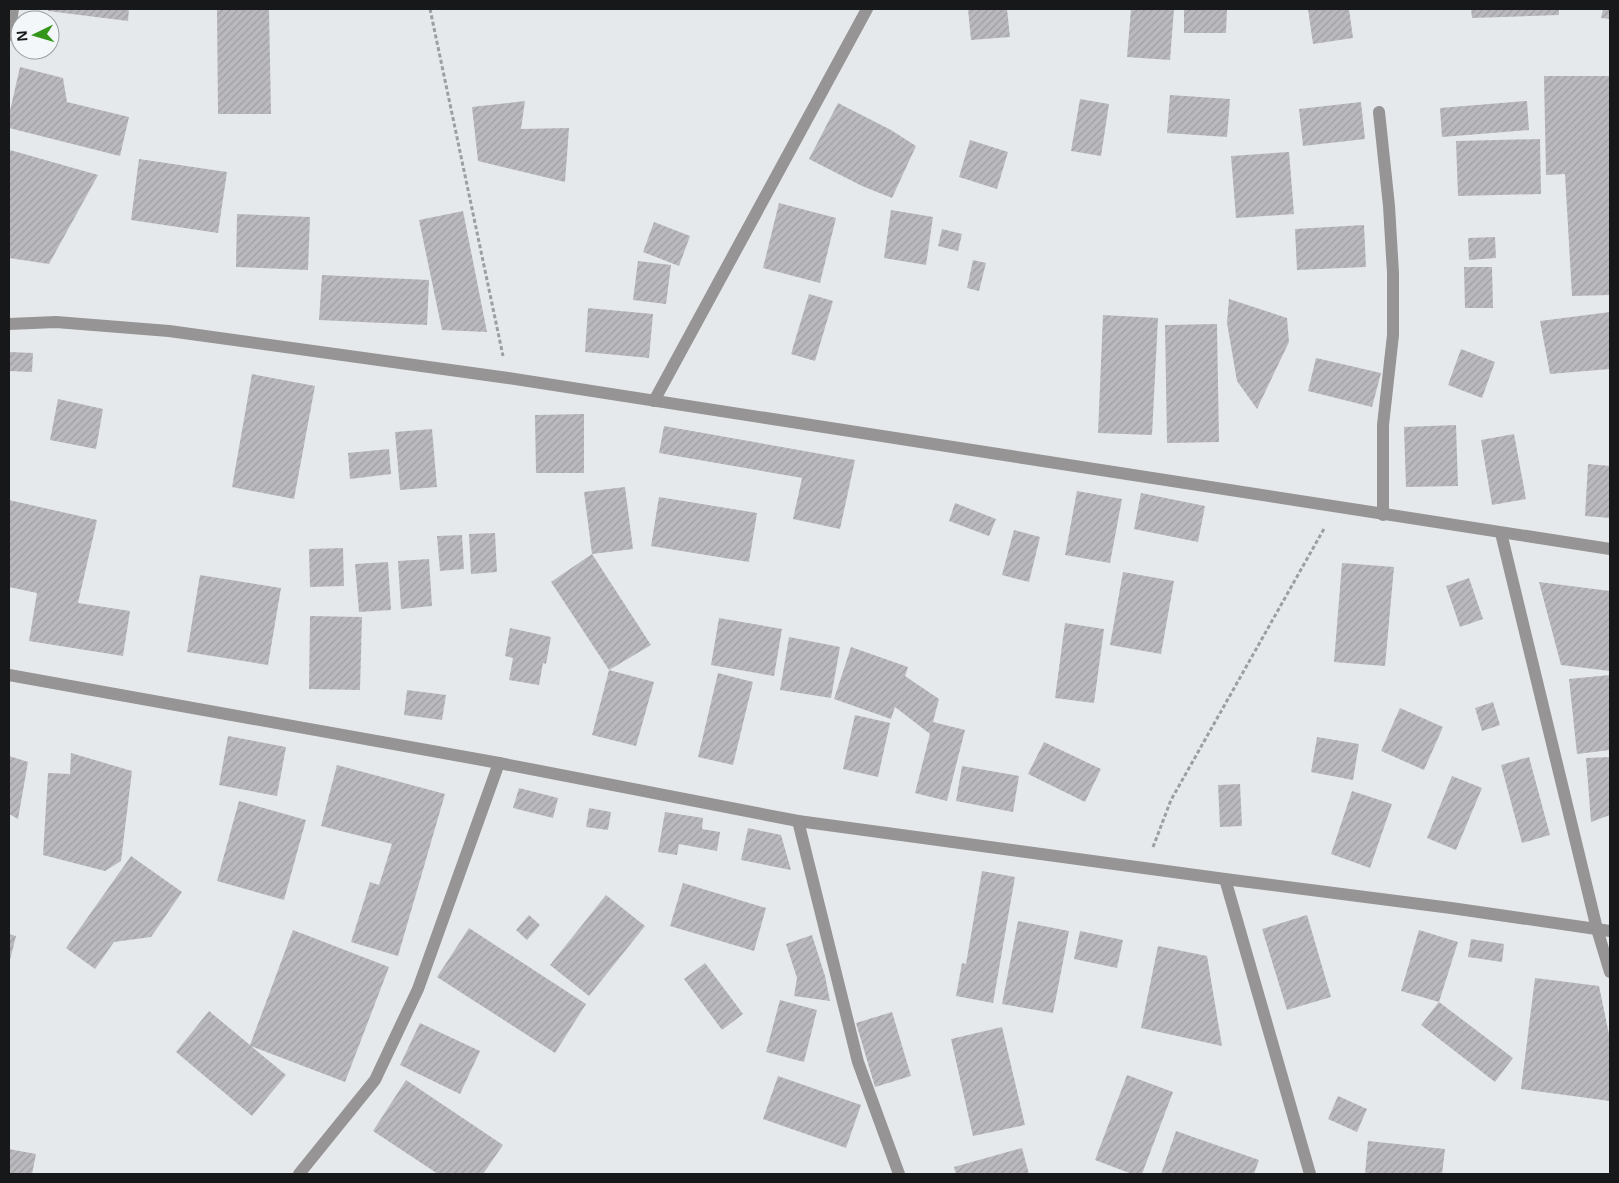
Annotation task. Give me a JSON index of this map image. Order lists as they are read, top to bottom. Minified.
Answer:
{"north":"left"}
